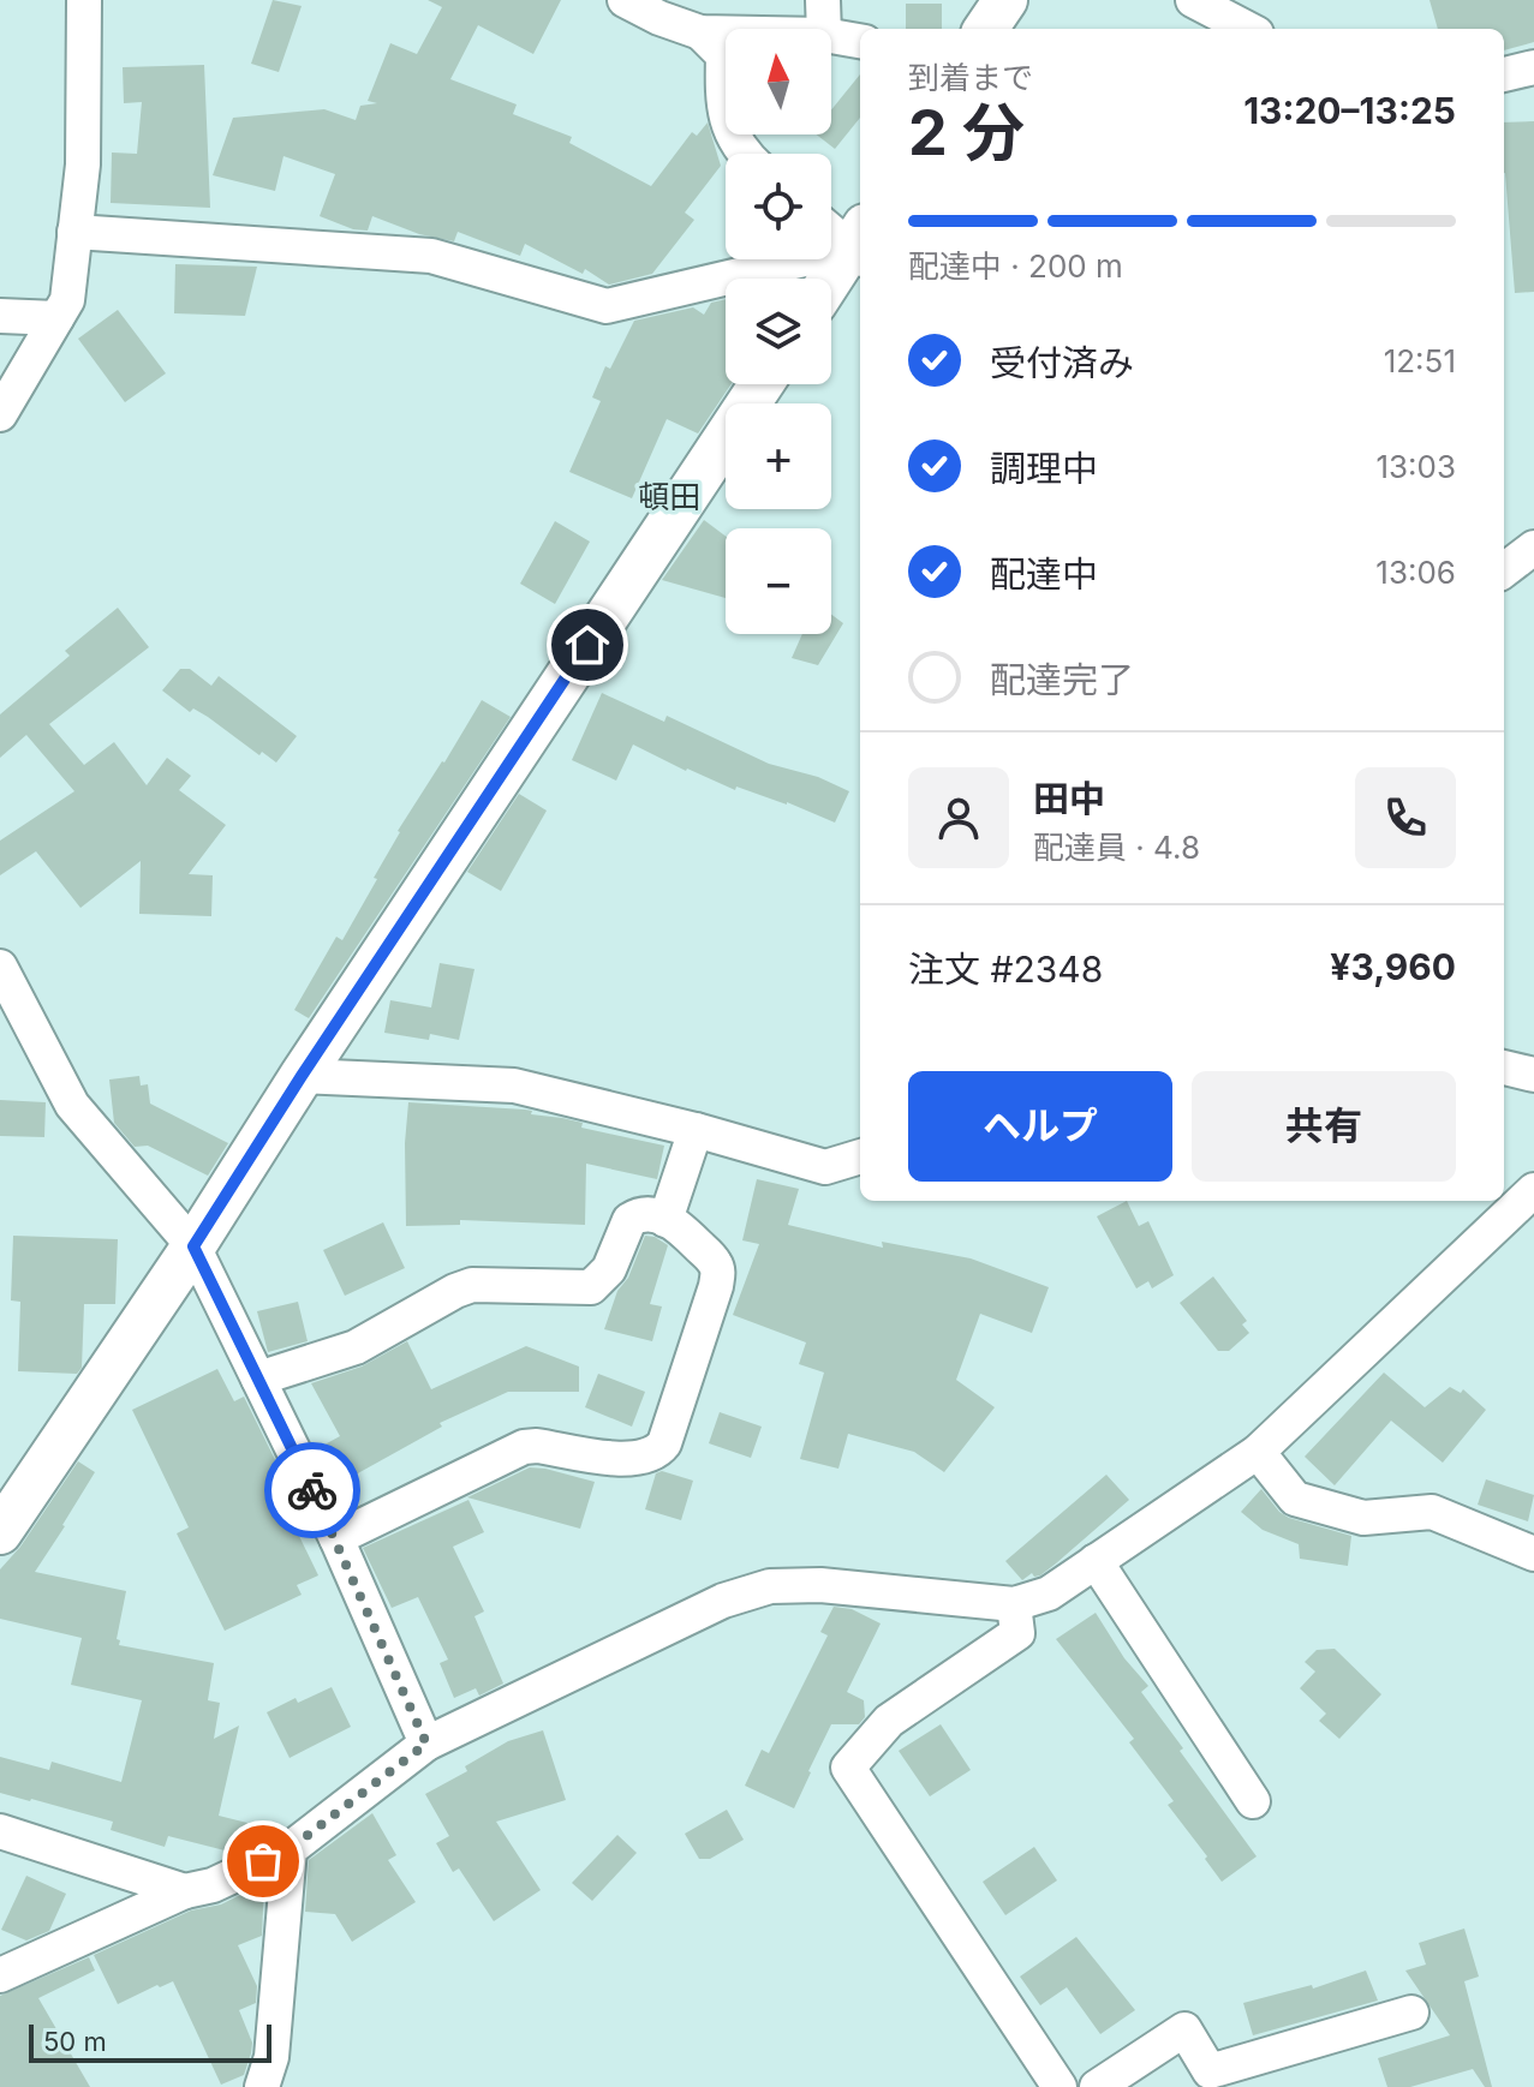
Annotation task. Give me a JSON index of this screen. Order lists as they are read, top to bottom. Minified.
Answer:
{"districts":["頓田"],"scale_bar":"50 m","north":"top","page":{"map_buttons":["+","−"],"heading":["2 分","到着まで","13:20–13:25"],"panel":["田中","配達員 · 4.8","注文 #2348","¥3,960"],"bar":"配達中 · 200 m","list":[["受付済み","12:51"],["調理中","13:03"],["配達中","13:06"],"配達完了"],"buttons":["ヘルプ","共有"],"scale":"50 m"}}
